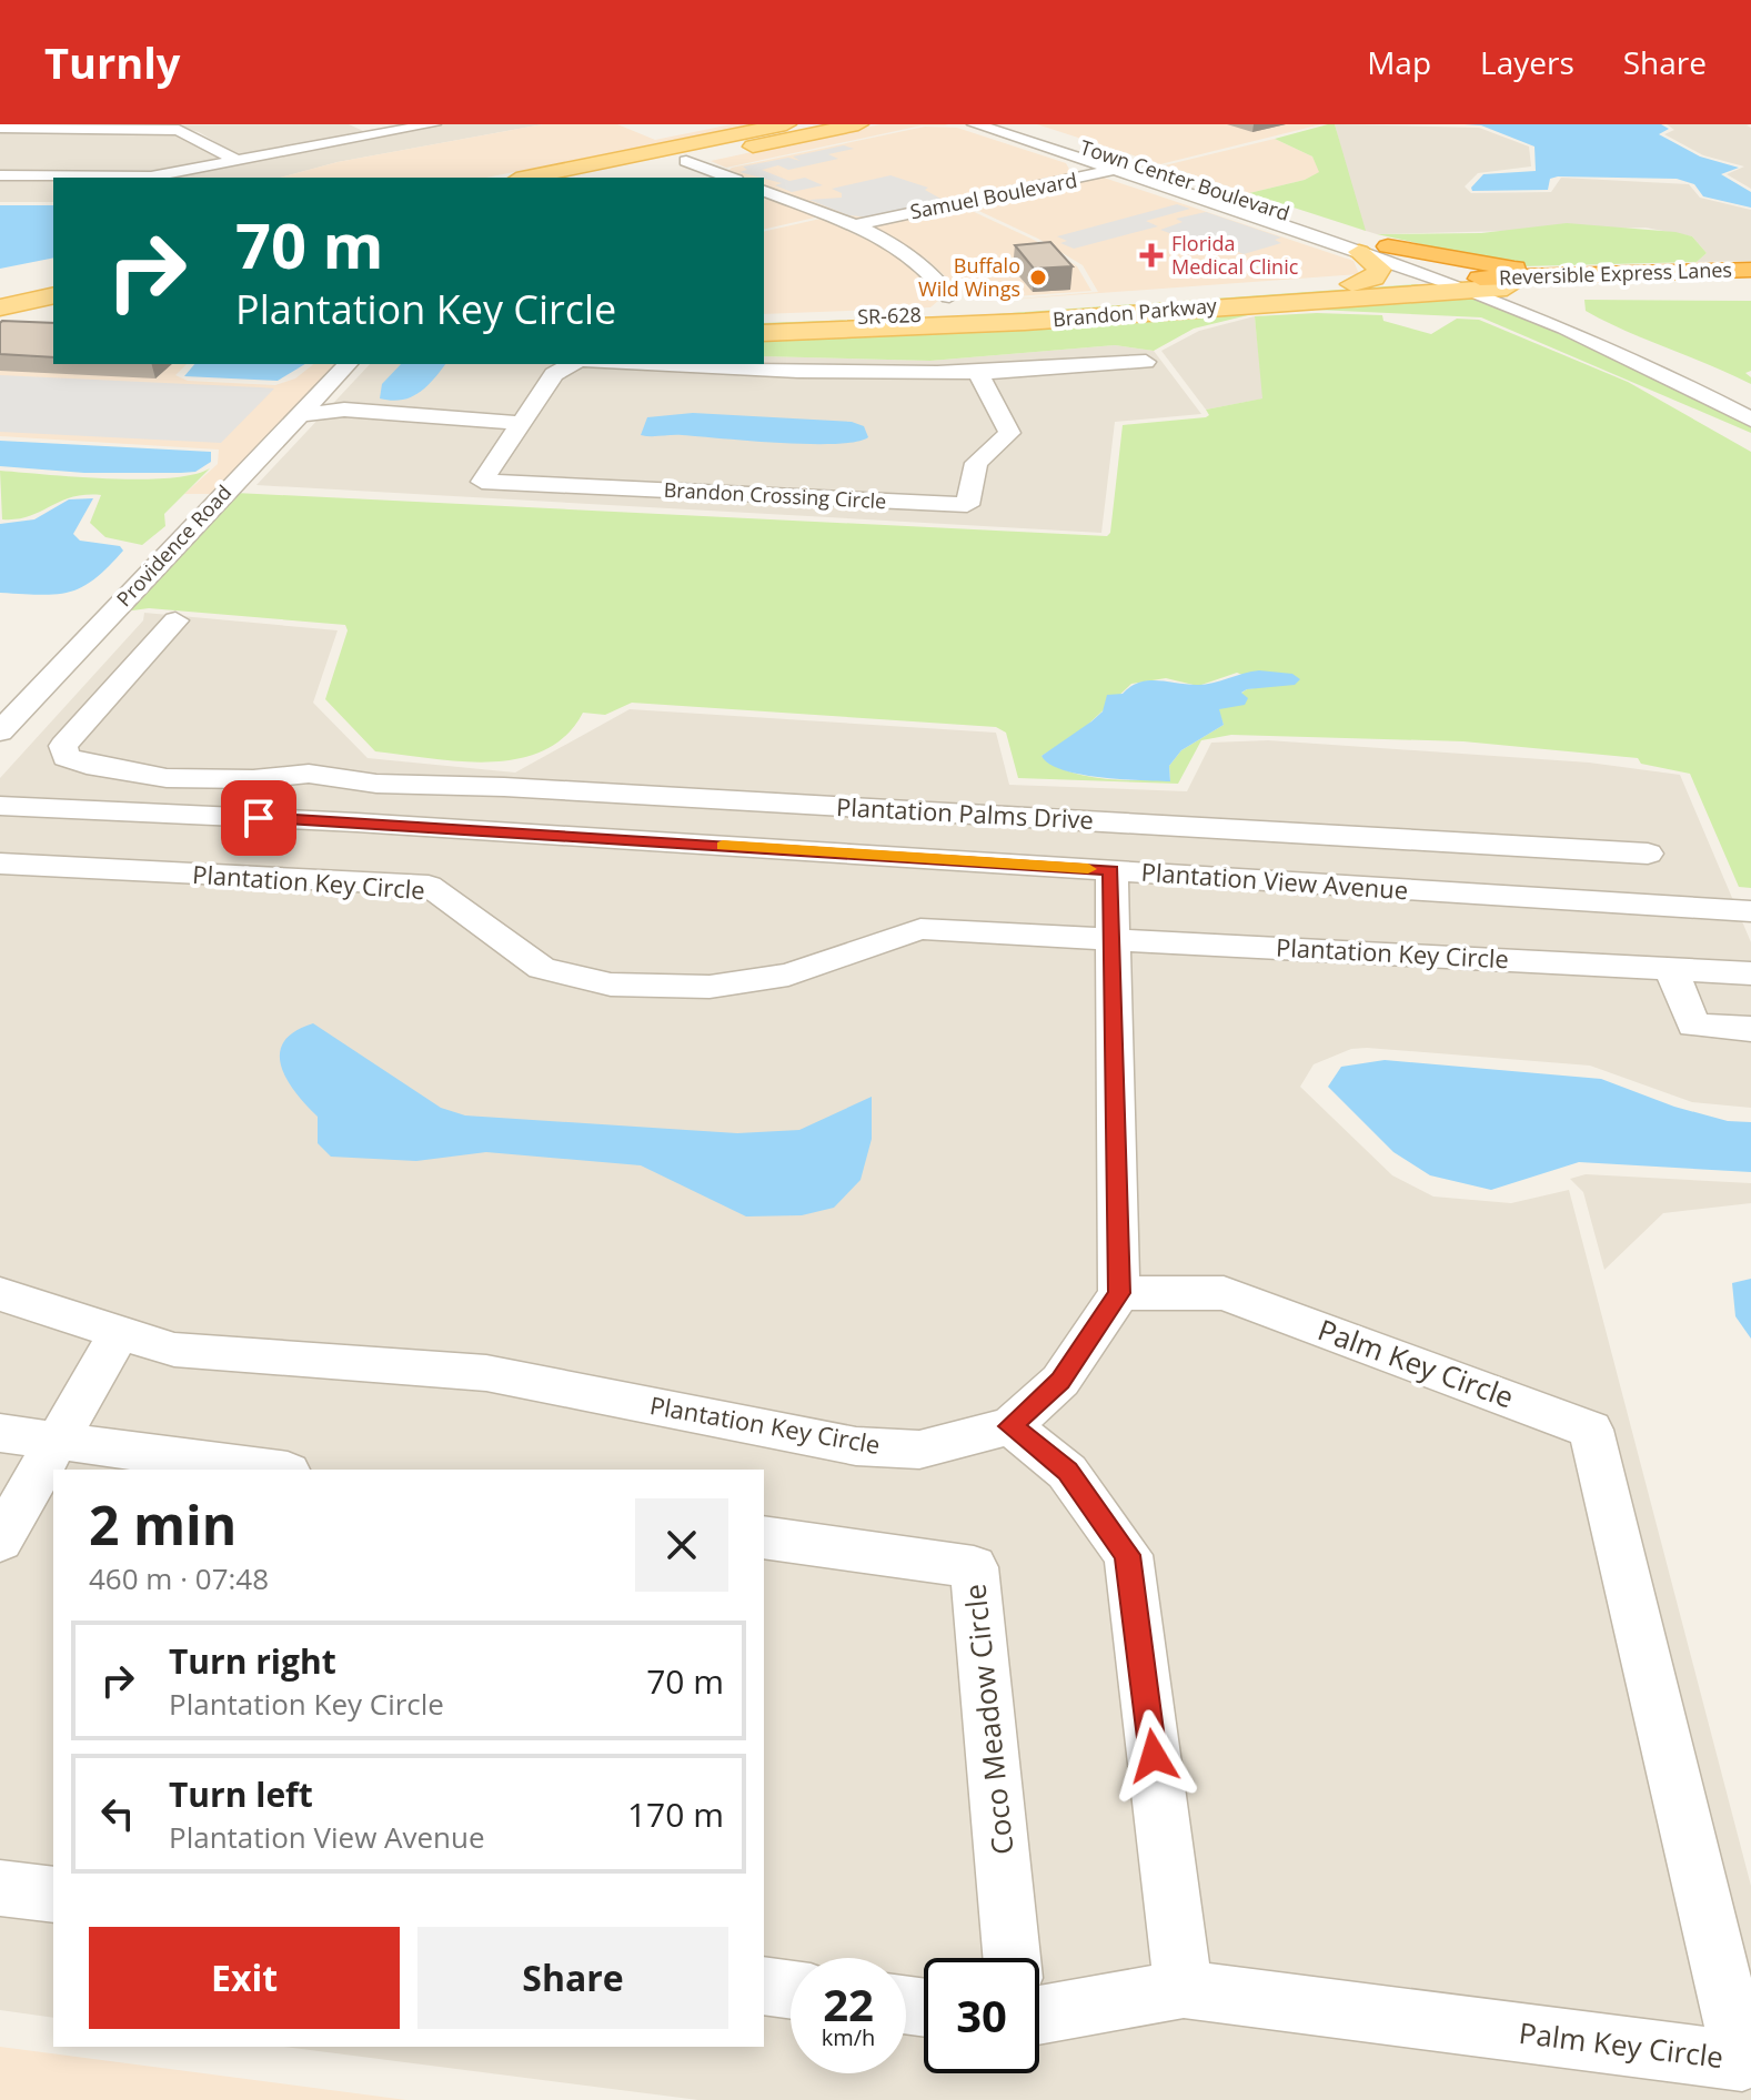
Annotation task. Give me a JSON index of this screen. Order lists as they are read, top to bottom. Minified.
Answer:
{"streets":{"highway":["Reversible Express Lanes"],"main road":["Brandon Parkway","SR-628"],"street":["Town Center Boulevard","Samuel Boulevard","Brandon Crossing Circle","Providence Road","Plantation Palms Drive","Plantation View Avenue","Plantation Key Circle","Palm Key Circle","Coco Meadow Circle"]},"crossings":[["Town Center Boulevard","Samuel Boulevard"],["Town Center Boulevard","Reversible Express Lanes"],["Town Center Boulevard","Brandon Parkway"],["Reversible Express Lanes","Brandon Parkway"],["Brandon Parkway","SR-628"],["Plantation Key Circle","Palm Key Circle"]],"places":{"health":["Florida Medical Clinic"],"other":["Buffalo Wild Wings"]},"page":{"header":"Turnly","nav":["Map","Layers","Share"],"turn":["70 m","Plantation Key Circle"],"heading":["2 min","460 m · 07:48"],"list":[{"name":"Turn right","note":"Plantation Key Circle","value":"70 m"},{"name":"Turn left","note":"Plantation View Avenue","value":"170 m"}],"buttons":["Exit","Share"],"speed":"22 km/h","limit":"30"}}
